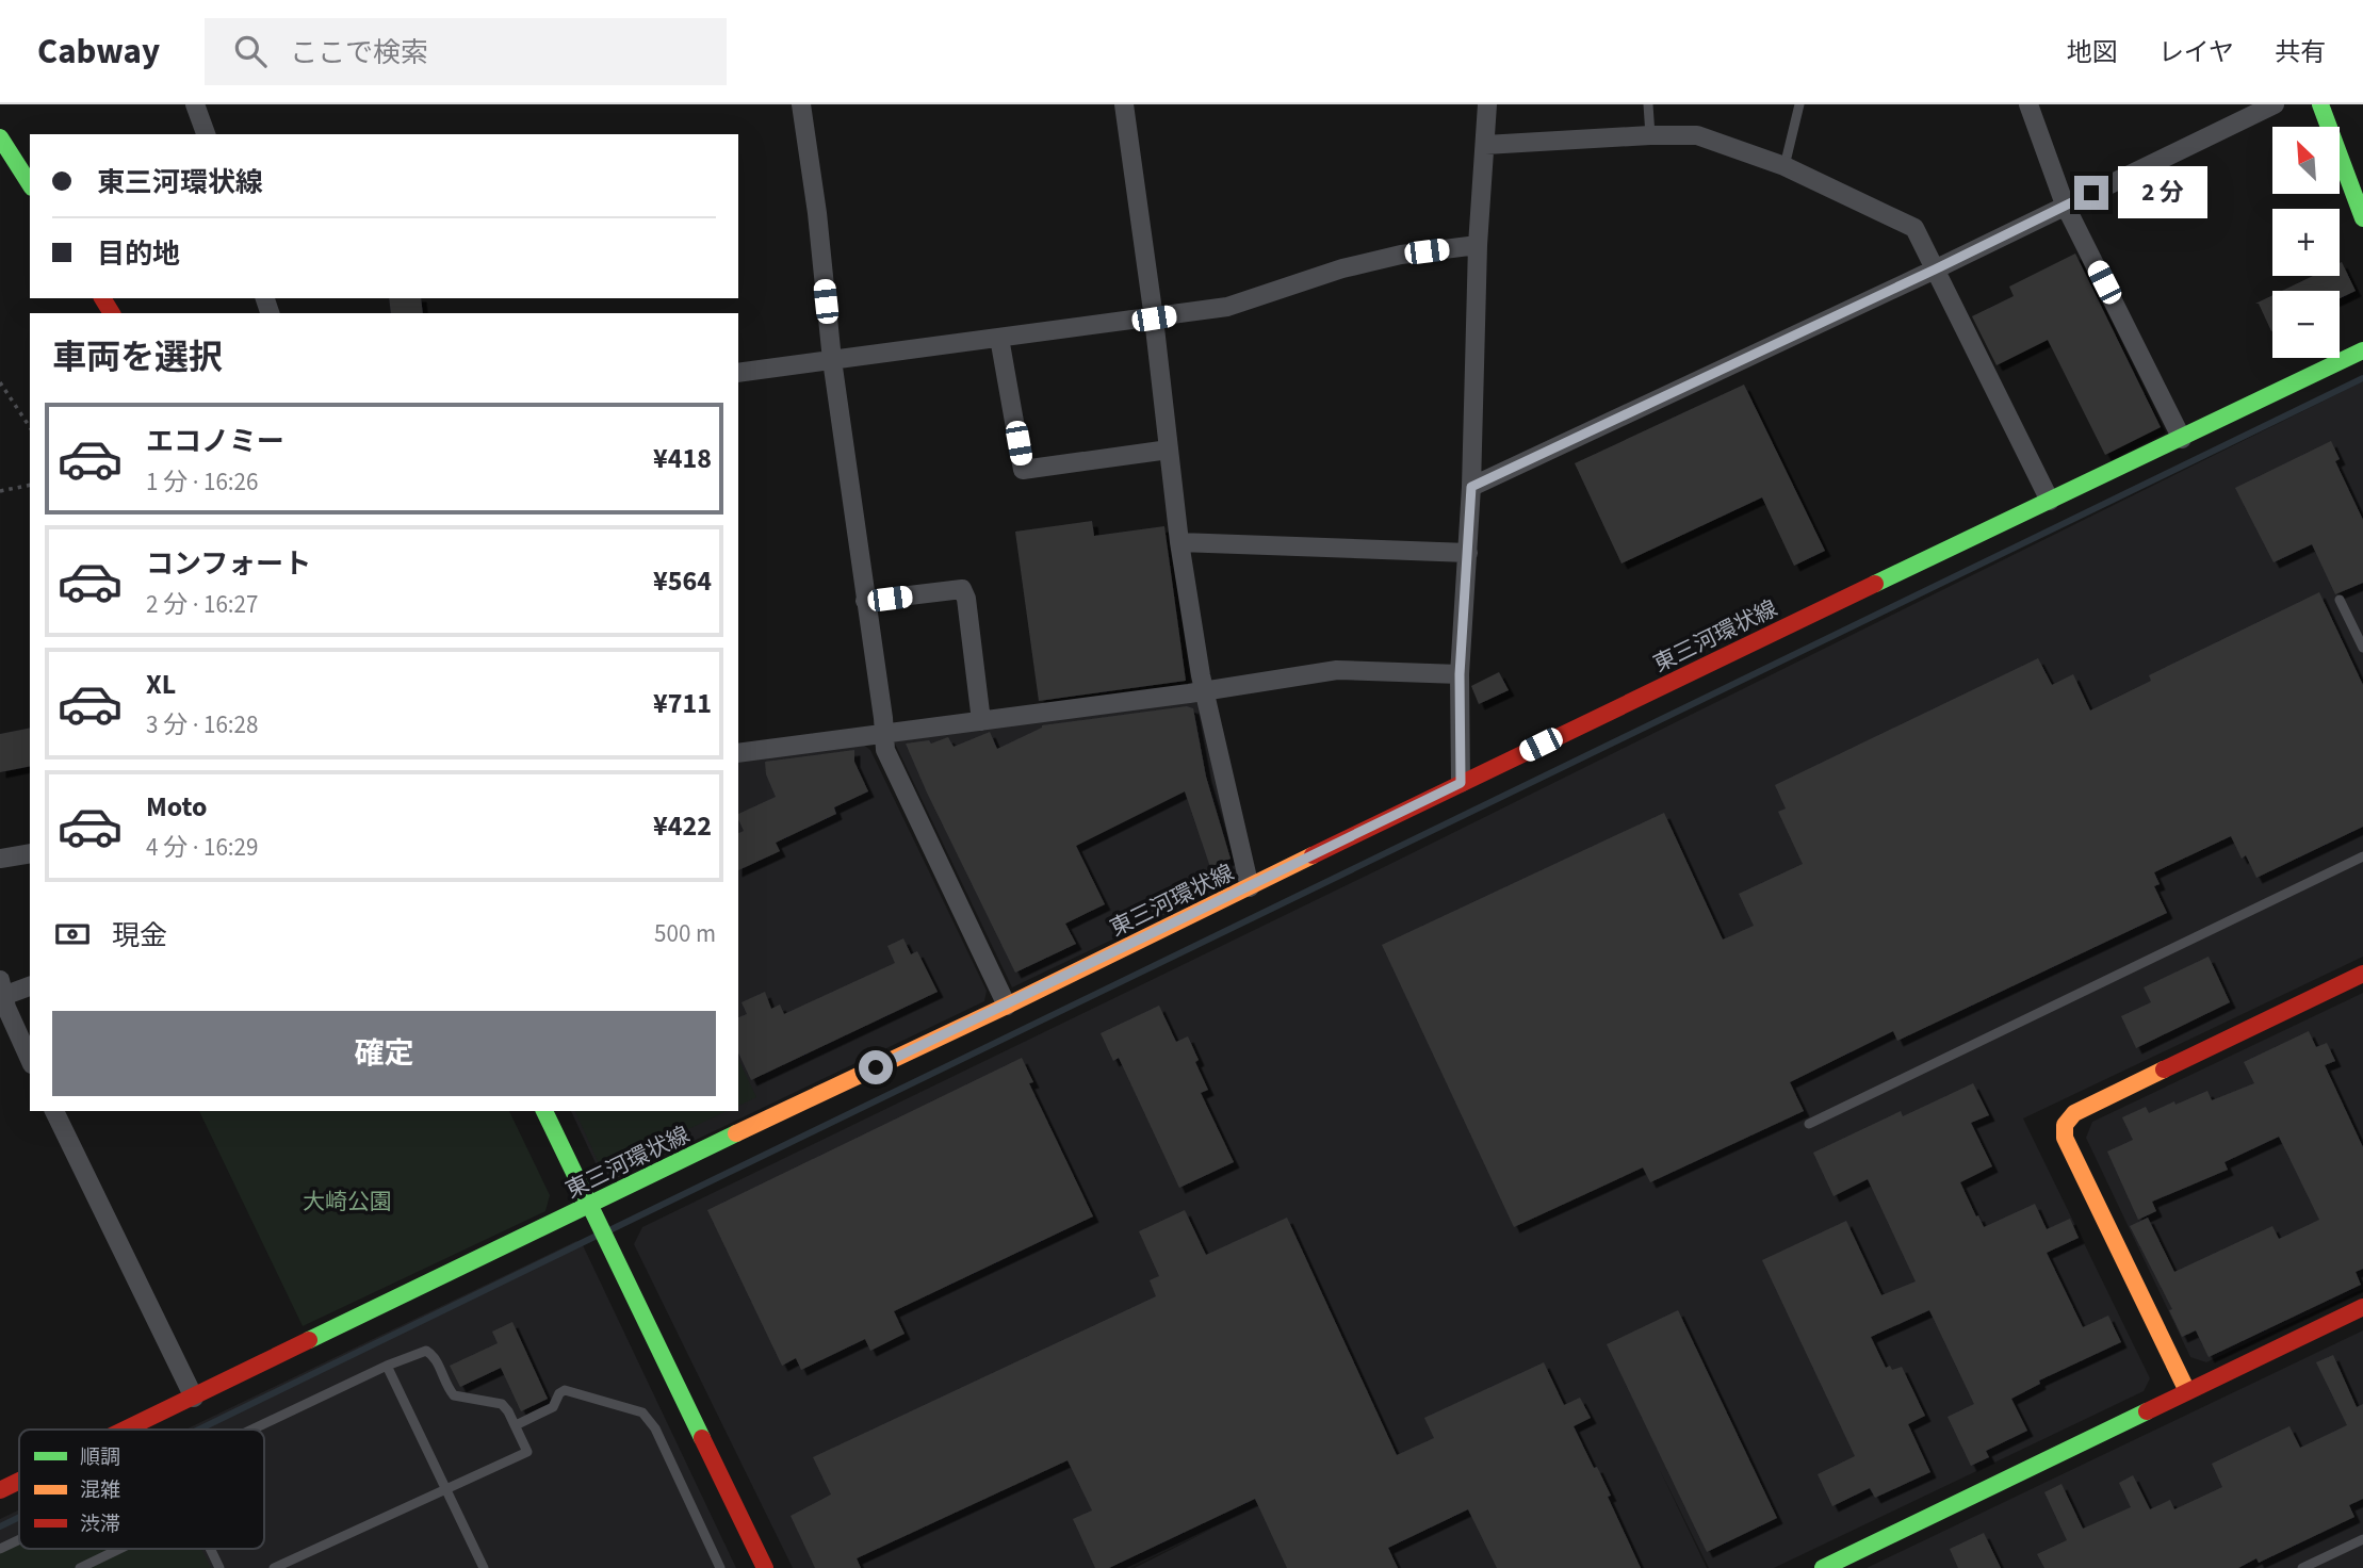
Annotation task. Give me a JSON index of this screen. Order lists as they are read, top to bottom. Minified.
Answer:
{"streets":{"main road":["東三河環状線"]},"parks":["大崎公園"],"legend":["順調","混雑","渋滞"],"north":"top left","page":{"header":"Cabway","search":"ここで検索","nav":["地図","レイヤ","共有"],"map_buttons":["+","−"],"banner":["東三河環状線","目的地"],"bubble":"2 分","heading":"車両を選択","list":[{"name":"エコノミー","note":"1 分 · 16:26","value":"¥418"},{"name":"コンフォート","note":"2 分 · 16:27","value":"¥564"},{"name":"XL","note":"3 分 · 16:28","value":"¥711"},{"name":"Moto","note":"4 分 · 16:29","value":"¥422"}],"pay":["現金","500 m"],"buttons":"確定"}}
